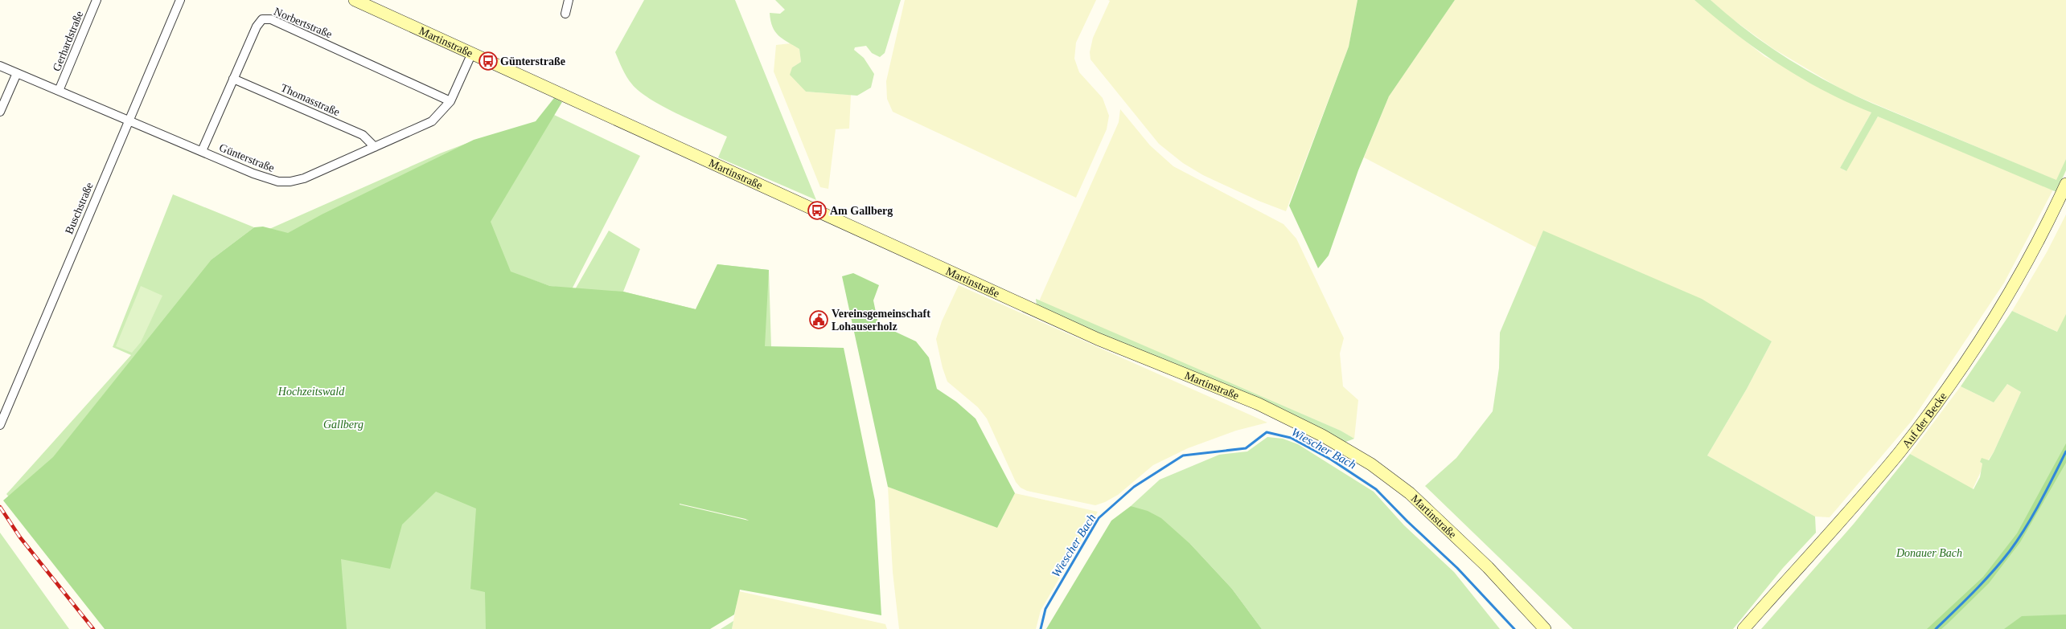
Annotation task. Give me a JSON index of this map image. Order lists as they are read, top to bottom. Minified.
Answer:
{"streets":{"street":["Norbertstraße","Gerhardstraße","Martinstraße","Thomasstraße","Günterstraße","Buschstraße","Auf der Becke"]},"crossings":[["Norbertstraße","Thomasstraße"],["Norbertstraße","Günterstraße"],["Gerhardstraße","Günterstraße"],["Martinstraße","Günterstraße"],["Thomasstraße","Günterstraße"],["Günterstraße","Buschstraße"]],"water":["Wiescher Bach"],"parks":["Hochzeitswald","Gallberg","Donauer Bach"],"places":{"bus stop":["Günterstraße","Am Gallberg"],"public building":["Vereinsgemeinschaft Lohauserholz"]}}
